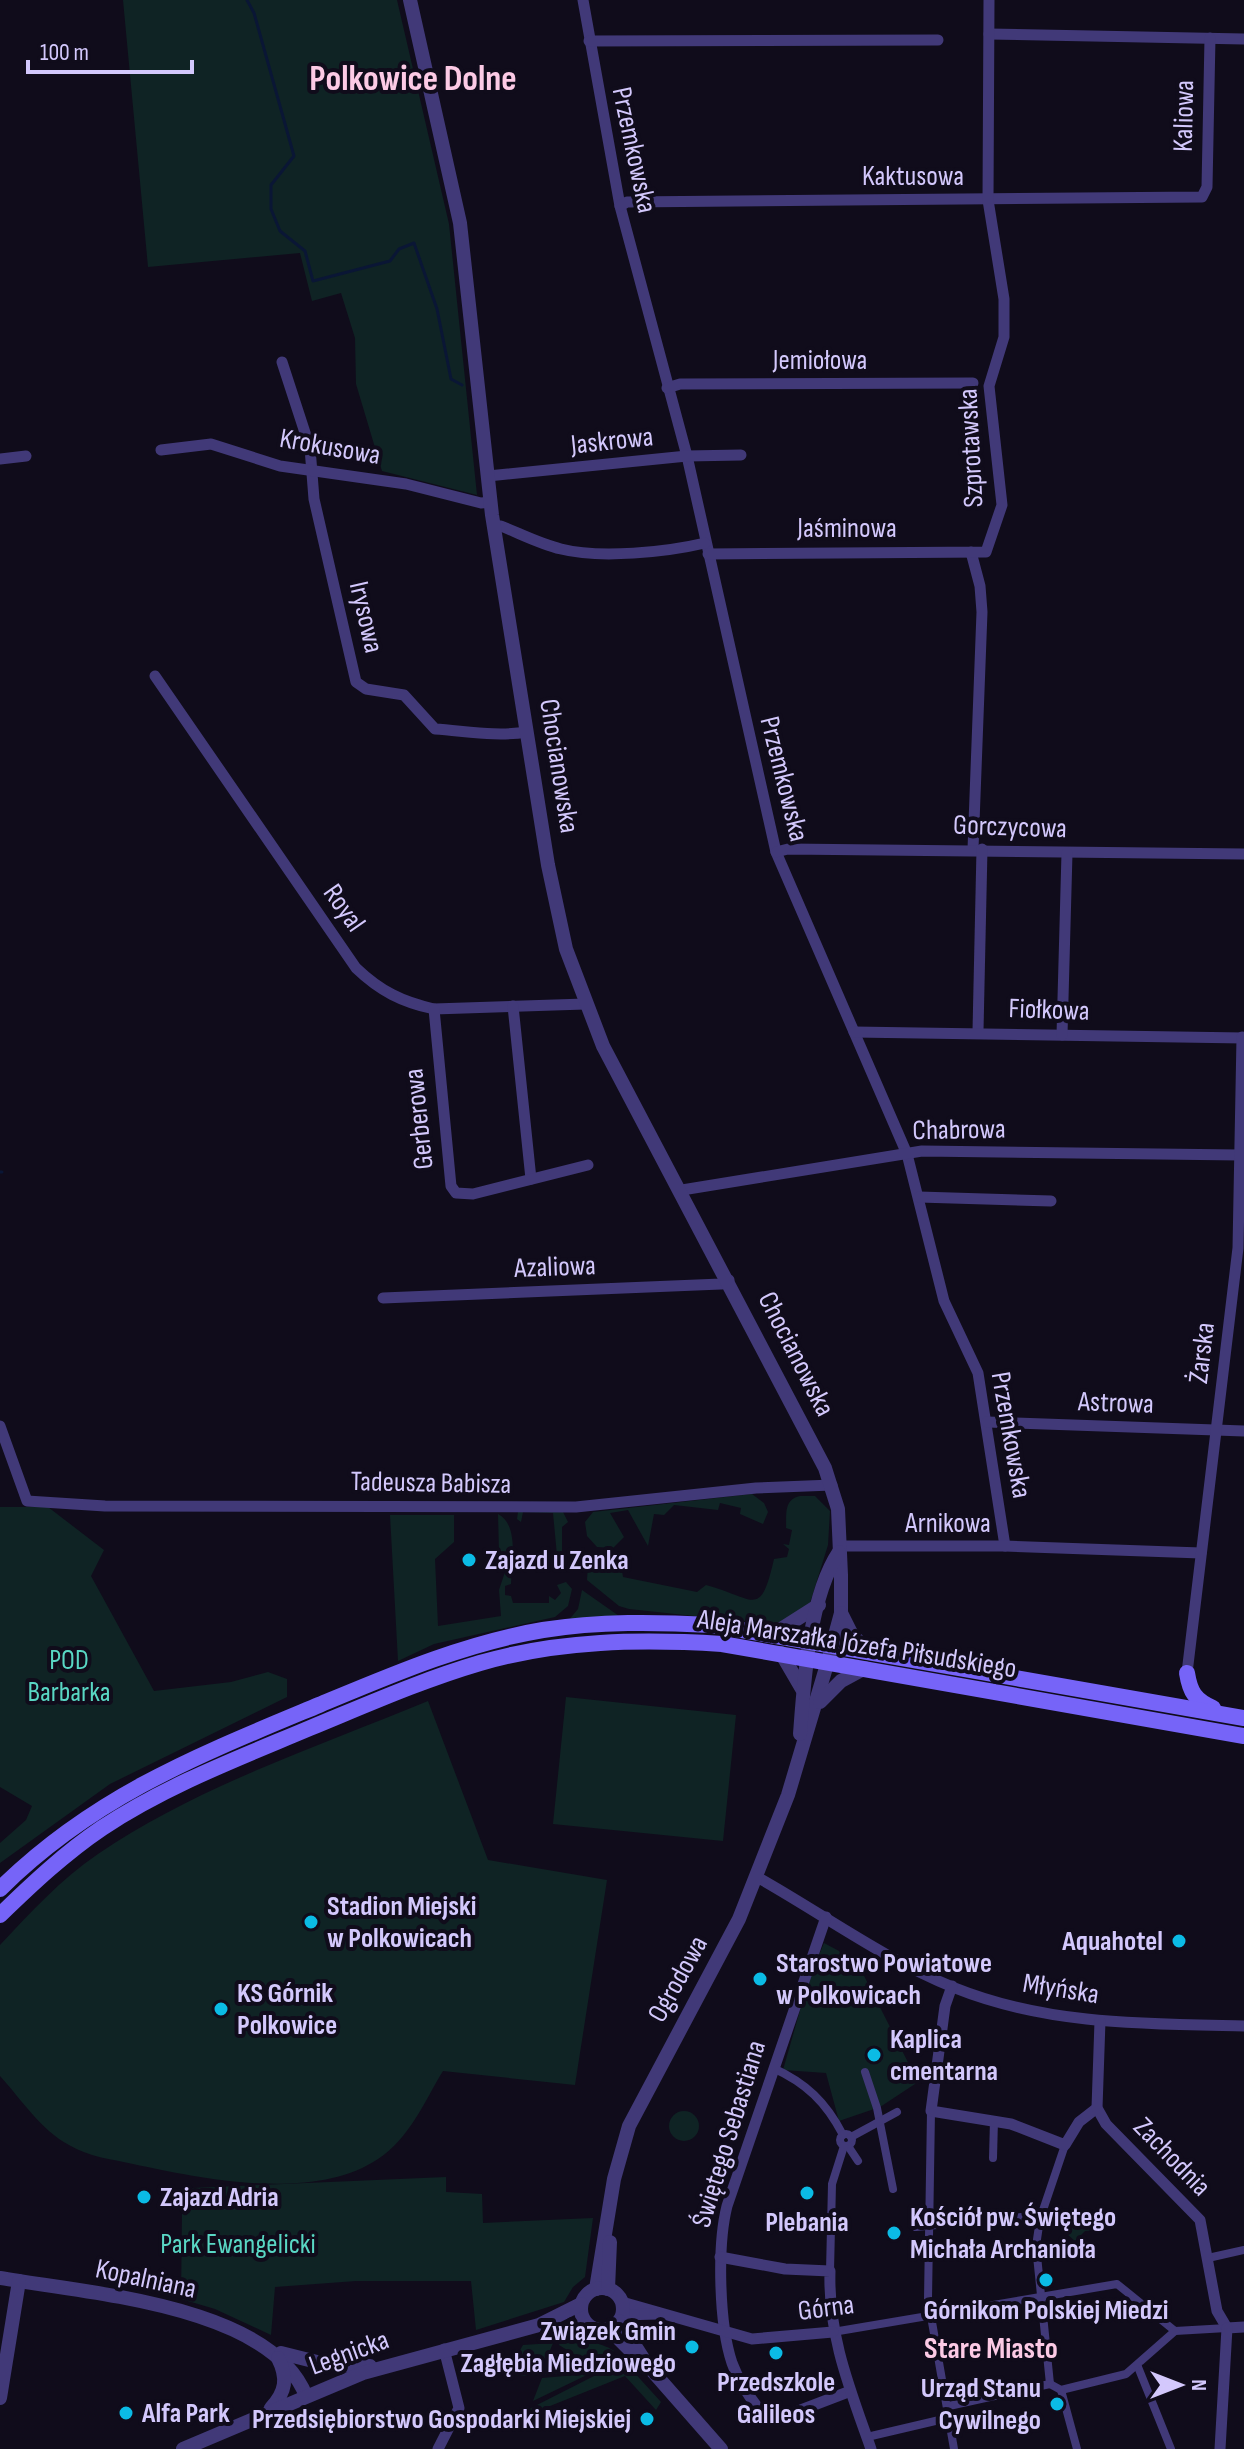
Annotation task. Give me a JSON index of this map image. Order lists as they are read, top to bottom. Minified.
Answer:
{"streets":{"main road":["Aleja Marszałka Józefa Piłsudskiego"],"street":["Kaliowa","Przemkowska","Kaktusowa","Jemiołowa","Jaskrowa","Krokusowa","Szprotawska","Jaśminowa","Irysowa","Chocianowska","Gorczycowa","Royal","Fiołkowa","Gerberowa","Chabrowa","Azaliowa","Żarska","Astrowa","Tadeusza Babisza","Arnikowa","Ogrodowa","Młyńska","Świętego Sebastiana","Zachodnia","Kopalniana","Górna","Legnicka"]},"crossings":[["Kaliowa","Kaktusowa"],["Kaliowa","Szprotawska"],["Przemkowska","Kaktusowa"],["Przemkowska","Jemiołowa"],["Przemkowska","Jaskrowa"],["Przemkowska","Jaśminowa"],["Przemkowska","Gorczycowa"],["Przemkowska","Fiołkowa"],["Przemkowska","Chabrowa"],["Przemkowska","Astrowa"],["Przemkowska","Arnikowa"],["Kaktusowa","Szprotawska"],["Jaskrowa","Chocianowska"],["Krokusowa","Irysowa"],["Krokusowa","Chocianowska"],["Szprotawska","Jaśminowa"],["Jaśminowa","Chocianowska"],["Irysowa","Chocianowska"],["Chocianowska","Royal"],["Chocianowska","Chabrowa"],["Chocianowska","Azaliowa"],["Chocianowska","Tadeusza Babisza"],["Chocianowska","Arnikowa"],["Chocianowska","Ogrodowa"],["Royal","Gerberowa"],["Fiołkowa","Żarska"],["Chabrowa","Żarska"],["Żarska","Astrowa"],["Żarska","Arnikowa"],["Arnikowa","Ogrodowa"],["Aleja Marszałka Józefa Piłsudskiego","Ogrodowa"],["Ogrodowa","Młyńska"],["Ogrodowa","Legnicka"],["Młyńska","Świętego Sebastiana"],["Młyńska","Zachodnia"],["Świętego Sebastiana","Górna"],["Kopalniana","Legnicka"]],"districts":["Polkowice Dolne","Stare Miasto"],"parks":["POD Barbarka","Park Ewangelicki"],"places":["Zajazd u Zenka","Stadion Miejski w Polkowicach","Aquahotel","Starostwo Powiatowe w Polkowicach","KS Górnik Polkowice","Kaplica cmentarna","Plebania","Zajazd Adria","Kościół pw. Świętego Michała Archanioła","Górnikom Polskiej Miedzi","Związek Gmin Zagłębia Miedziowego","Przedszkole Galileos","Urząd Stanu Cywilnego","Alfa Park","Przedsiębiorstwo Gospodarki Miejskiej"],"scale_bar":"100 m","north":"right"}
